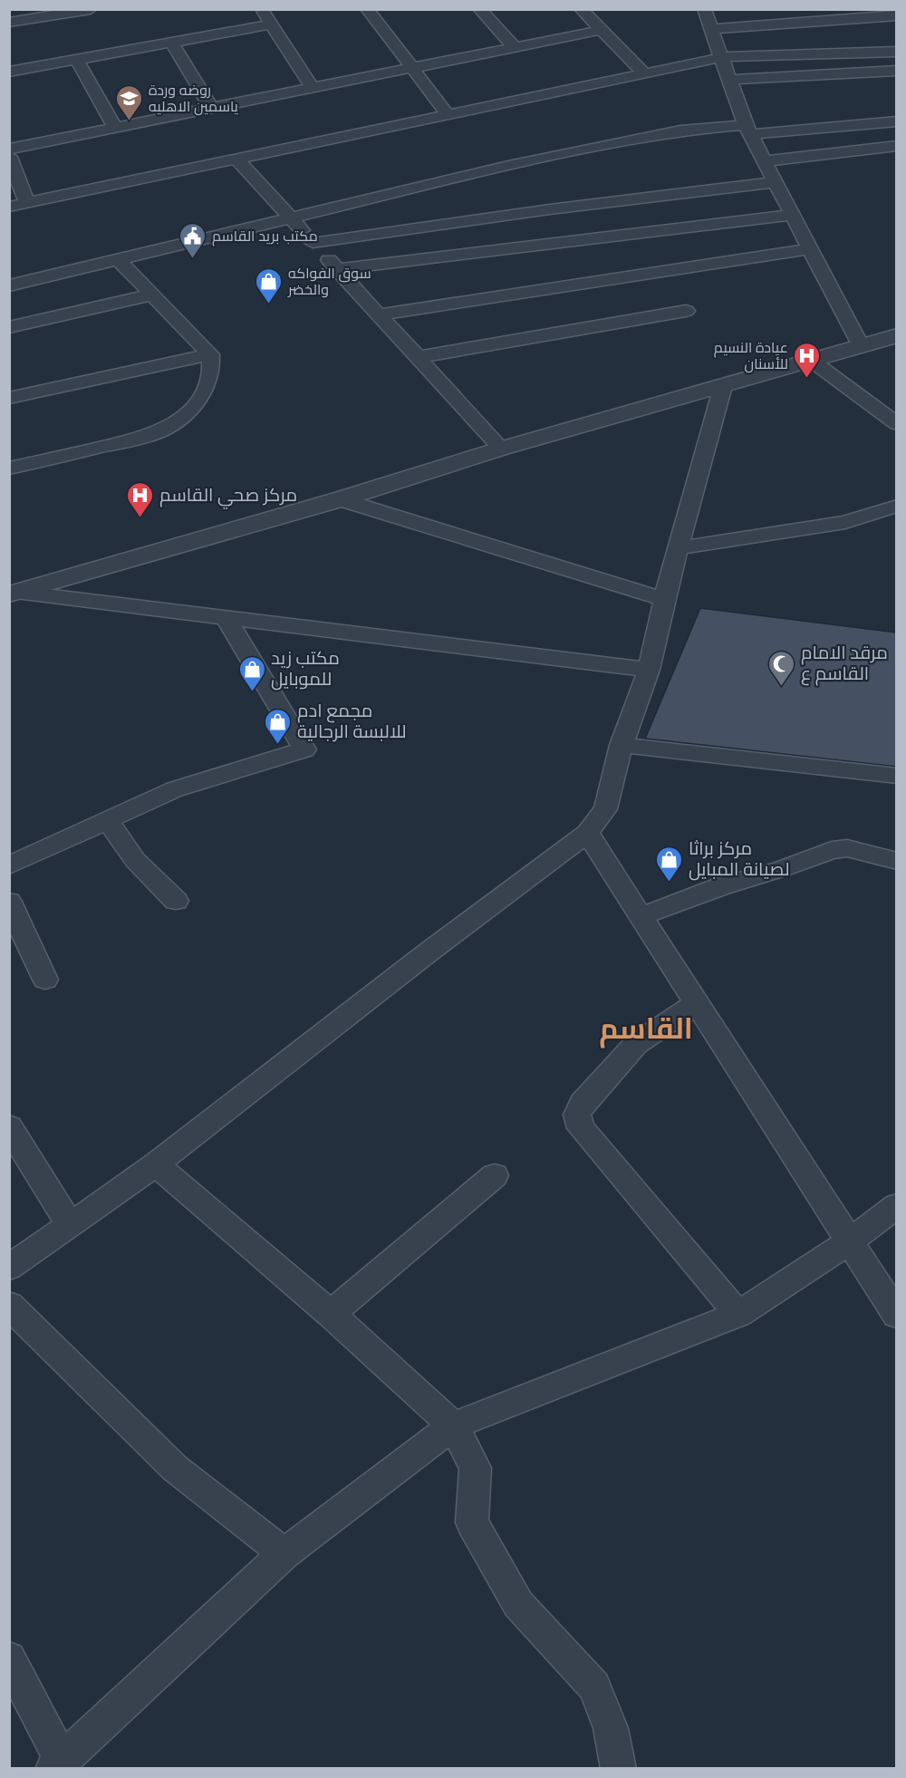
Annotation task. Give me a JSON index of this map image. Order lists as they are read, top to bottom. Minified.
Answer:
{"districts":["القاسم"],"places":{"school or university":["روضه وردة ياسمين الاهليه"],"public building":["مكتب بريد القاسم"],"shop":["سوق الفواكه والخضر","مكتب زيد للموبايل","مجمع ادم للالبسة الرجالية","مركز براثا لصيانة المبايل"],"hospital":["عيادة النسيم للأسنان","مركز صحي القاسم"],"mosque":["مرقد الامام القاسم ع"]}}
